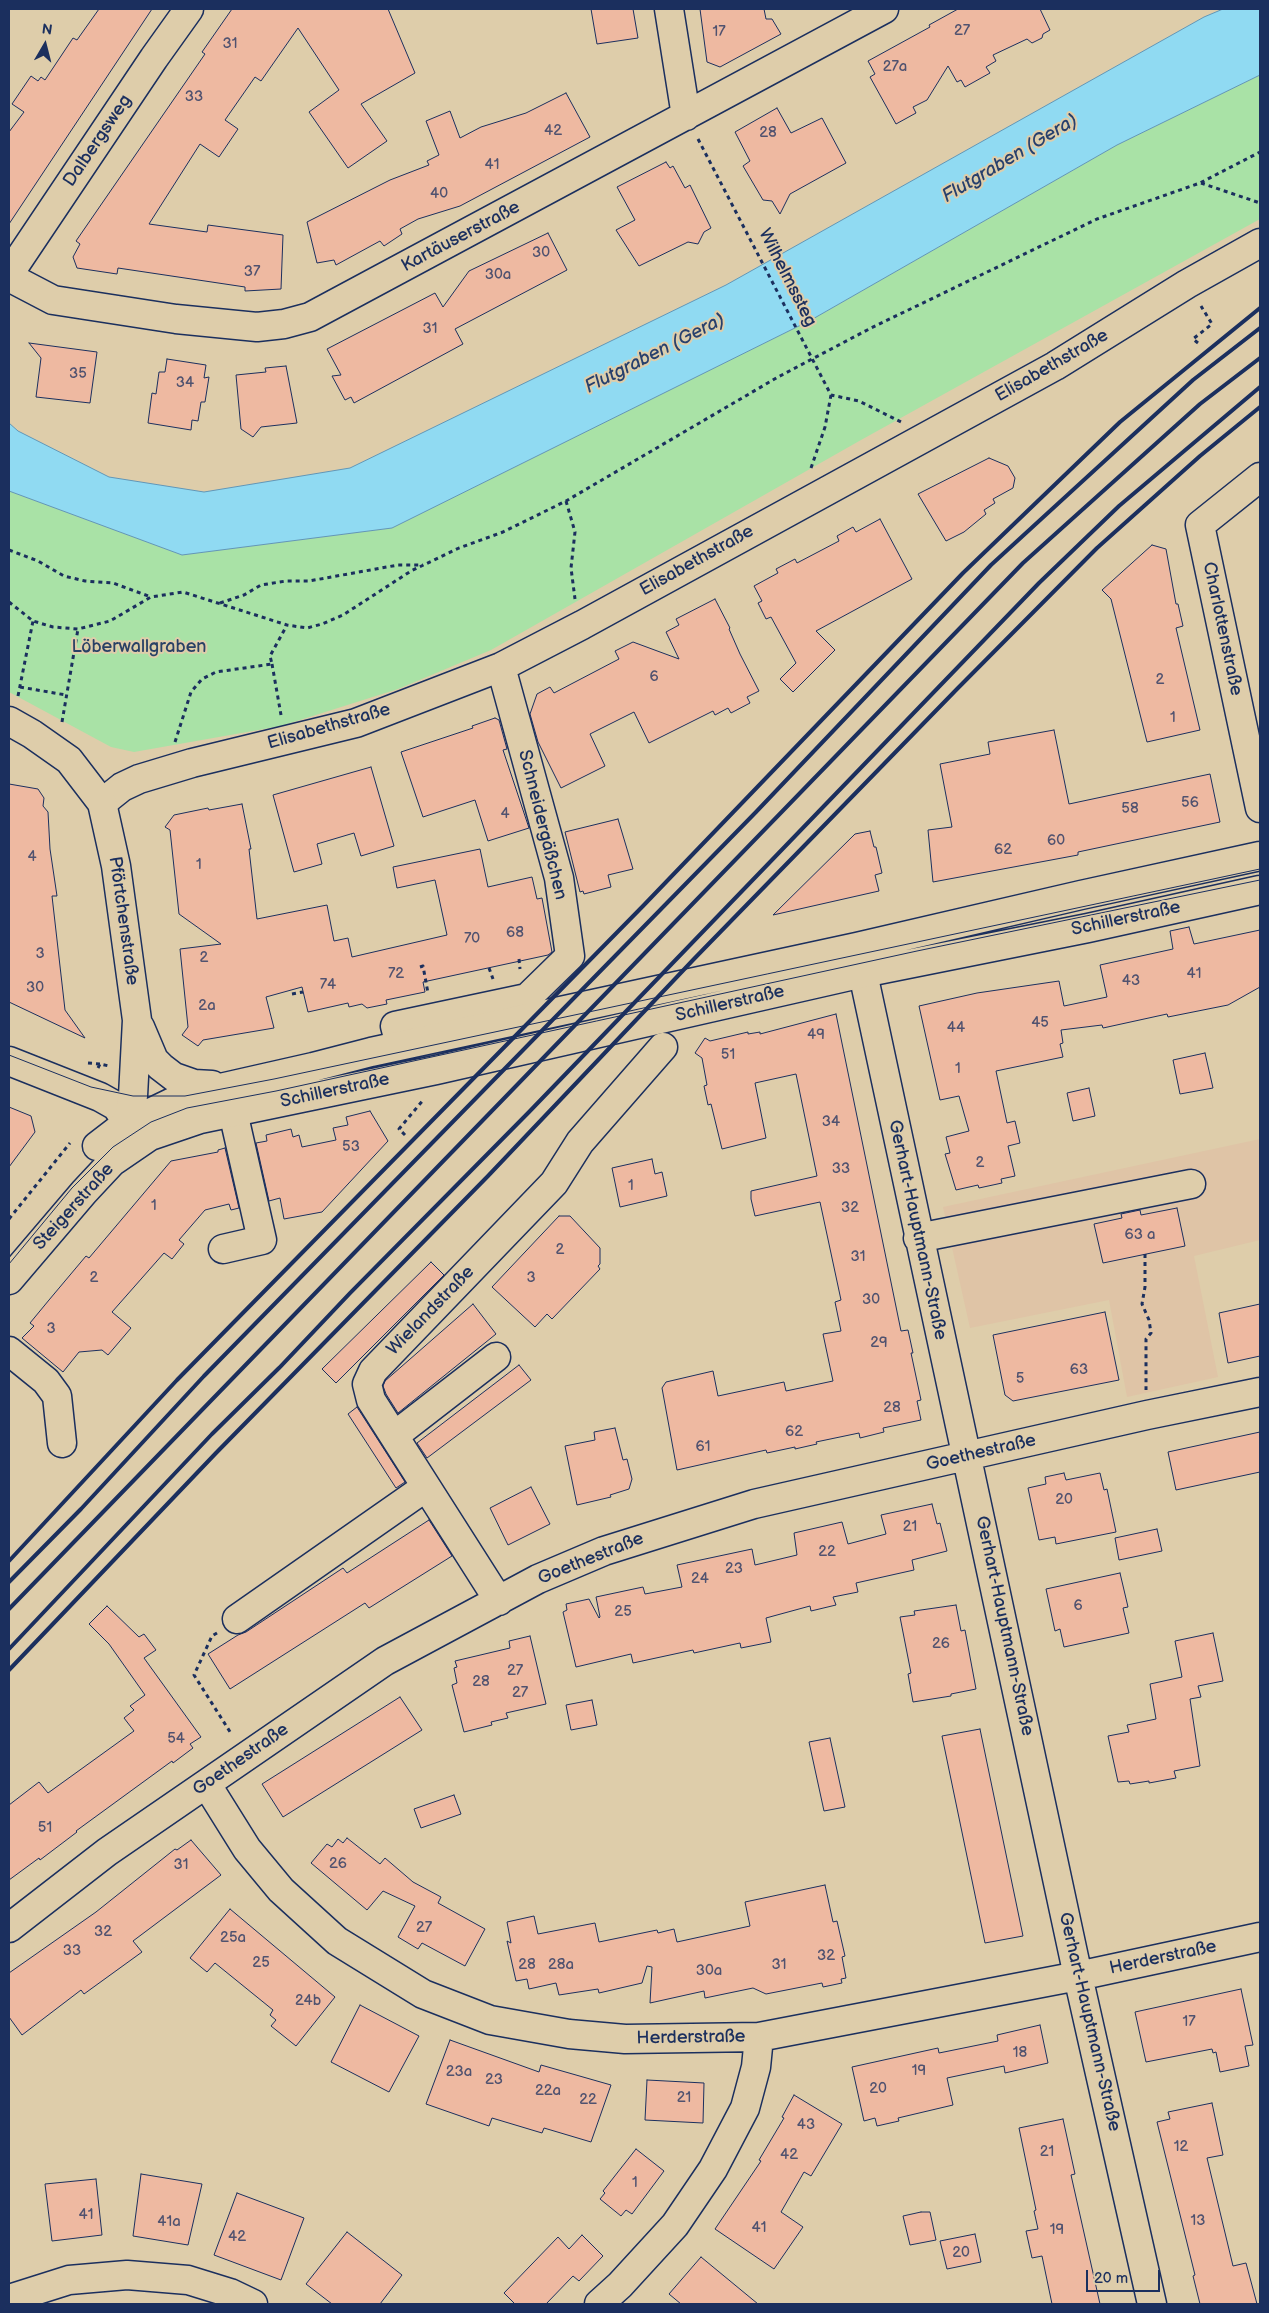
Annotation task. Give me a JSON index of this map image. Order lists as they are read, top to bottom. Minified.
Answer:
{"streets":{"street":["Dalbergsweg","Kartäuserstraße","Elisabethstraße","Charlottenstraße","Schneidergäßchen","Schillerstraße","Pförtchenstraße","Steigerstraße","Gerhart-Hauptmann-Straße","Wielandstraße","Goethestraße","Herderstraße"],"path":["Wilhelmssteg"]},"crossings":[["Dalbergsweg","Kartäuserstraße"],["Kartäuserstraße","Wilhelmssteg"],["Elisabethstraße","Schneidergäßchen"],["Elisabethstraße","Pförtchenstraße"],["Schneidergäßchen","Schillerstraße"],["Schillerstraße","Steigerstraße"],["Schillerstraße","Gerhart-Hauptmann-Straße"],["Pförtchenstraße","Steigerstraße"],["Gerhart-Hauptmann-Straße","Goethestraße"],["Gerhart-Hauptmann-Straße","Herderstraße"],["Wielandstraße","Goethestraße"],["Goethestraße","Herderstraße"]],"water":["Flutgraben (Gera)"],"parks":["Löberwallgraben"],"house_numbers":["27","17","31","27a","33","42","28","41","40","30","37","30a","31","35","34","6","2","1","56","58","4","60","62","4","1","68","70","3","2","72","41","43","74","30","2a","45","44","49","51","1","34","53","2","33","1","1","32","63 a","2","31","2","3","30","3","29","63","5","28","62","61","20","21","22","23","24","6","25","26","27","28","27","54","51","26","31","27","32","25a","33","32","25","28","28a","31","30a","24b","17","18","19","23a","23","20","22a","21","22","43","12","21","42","1","41","13","41a","41","19","42","20"],"scale_bar":"20 m","north":"top"}
